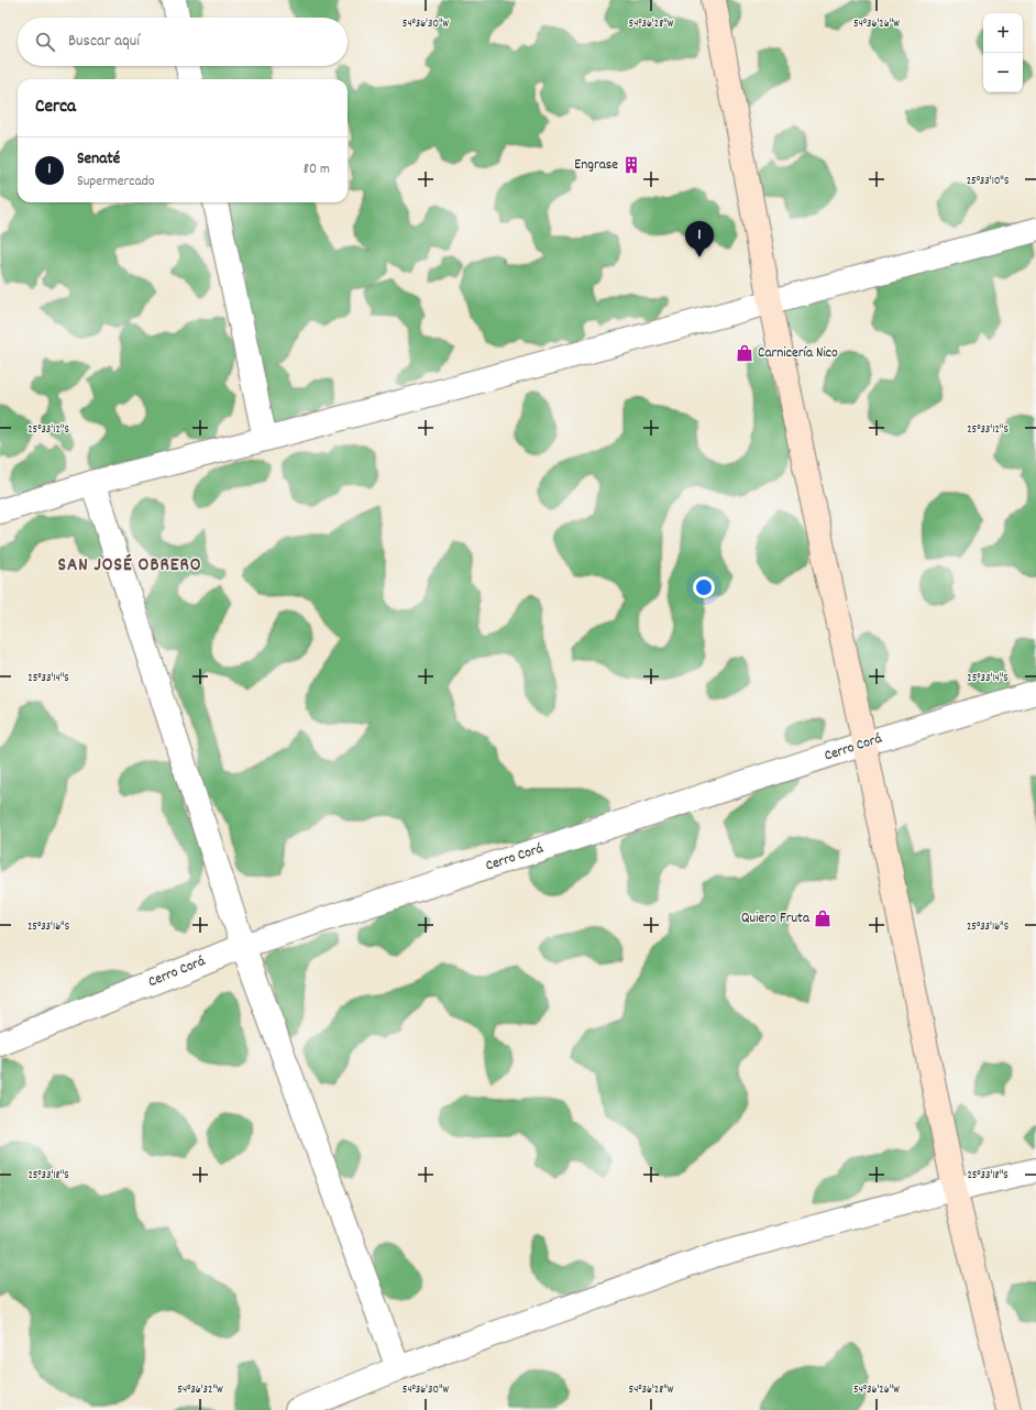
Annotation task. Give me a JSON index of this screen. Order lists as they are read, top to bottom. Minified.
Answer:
{"streets":{"street":["Cerro Corá"]},"districts":["SAN JOSÉ OBRERO"],"places":{"building":["Engrase"],"shop":["Carnicería Nico","Quiero Fruta"]},"page":{"map_buttons":["+","−"],"search":"Buscar aquí","heading":"Cerca","list":[{"mark":"1","name":"Senaté","note":"Supermercado","value":"80 m"}],"pins":"1"},"coordinates":["54°36'30\"W","54°36'28\"W","54°36'26\"W","25°33'10\"S","25°33'12\"S","25°33'14\"S","25°33'16\"S","25°33'18\"S","54°36'32\"W"]}
